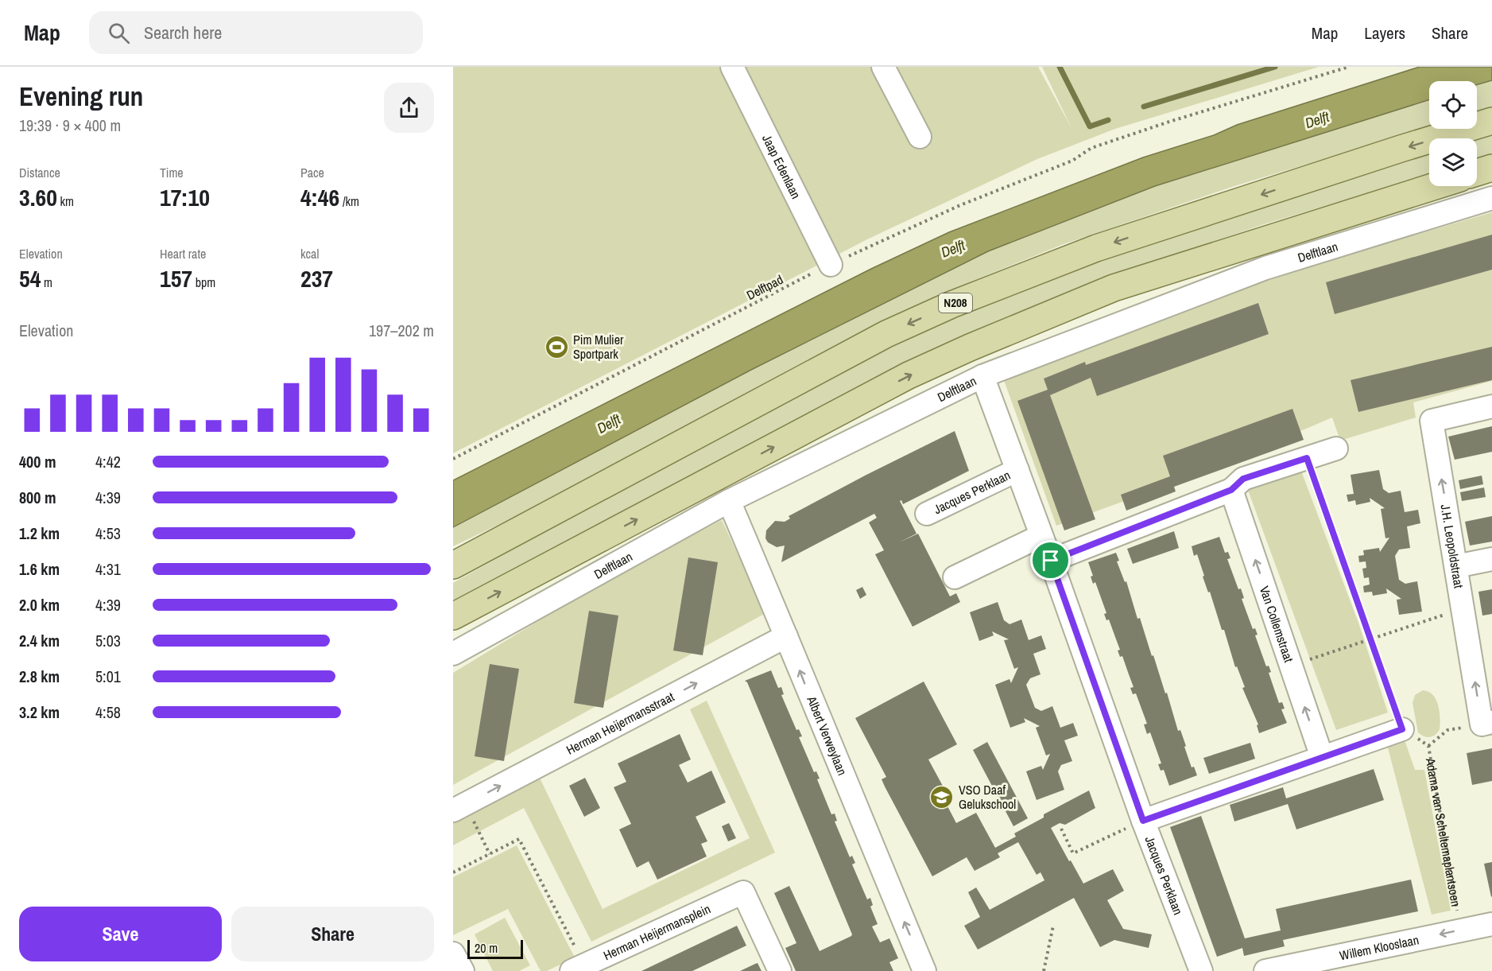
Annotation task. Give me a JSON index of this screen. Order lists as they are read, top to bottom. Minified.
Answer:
{"streets":{"main road":["N208"],"street":["Jaap Edenlaan","Delftlaan","Jacques Perklaan","J.H. Leopoldstraat","Van Collemstraat","Herman Heijermansstraat","Albert Verweylaan","Herman Heijermansplein","Willem Klooslaan"],"path":["Delftpad","Adama van Scheltemaplantsoen"]},"crossings":[["Jaap Edenlaan","Delftpad"],["Delftlaan","Jacques Perklaan"],["Delftlaan","Albert Verweylaan"],["Herman Heijermansstraat","Albert Verweylaan"],["Adama van Scheltemaplantsoen","Willem Klooslaan"]],"one_way":["J.H. Leopoldstraat","Van Collemstraat","Herman Heijermansstraat","Albert Verweylaan"],"water":["Delft"],"places":{"sports":["Pim Mulier Sportpark"],"school or university":["VSO Daaf Gelukschool"]},"scale_bar":"20 m","page":{"header":"Map","search":"Search here","nav":["Map","Layers","Share"],"heading":["Evening run","19:39 · 9 × 400 m"],"stats":[["Distance","3.60 km"],["Time","17:10"],["Pace","4:46 /km"],["Elevation","54 m"],["Heart rate","157 bpm"],["kcal","237"]],"chart":["Elevation","197–202 m"],"list":[{"name":"400 m","note":"4:42"},{"name":"800 m","note":"4:39"},{"name":"1.2 km","note":"4:53"},{"name":"1.6 km","note":"4:31"},{"name":"2.0 km","note":"4:39"},{"name":"2.4 km","note":"5:03"},{"name":"2.8 km","note":"5:01"},{"name":"3.2 km","note":"4:58"}],"buttons":["Save","Share"],"scale":"20 m"}}
